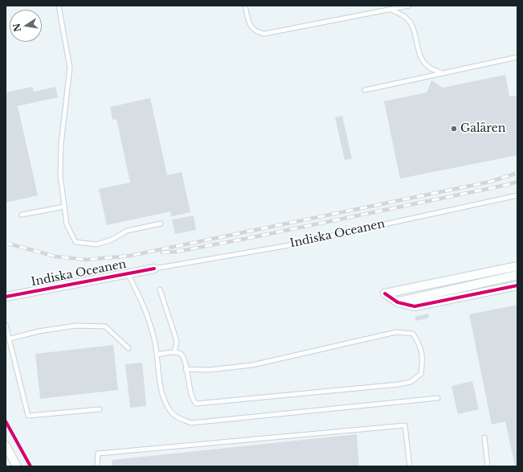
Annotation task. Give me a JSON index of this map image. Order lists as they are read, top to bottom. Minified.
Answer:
{"streets":{"street":["Indiska Oceanen"]},"places":["Galären"],"north":"left"}
